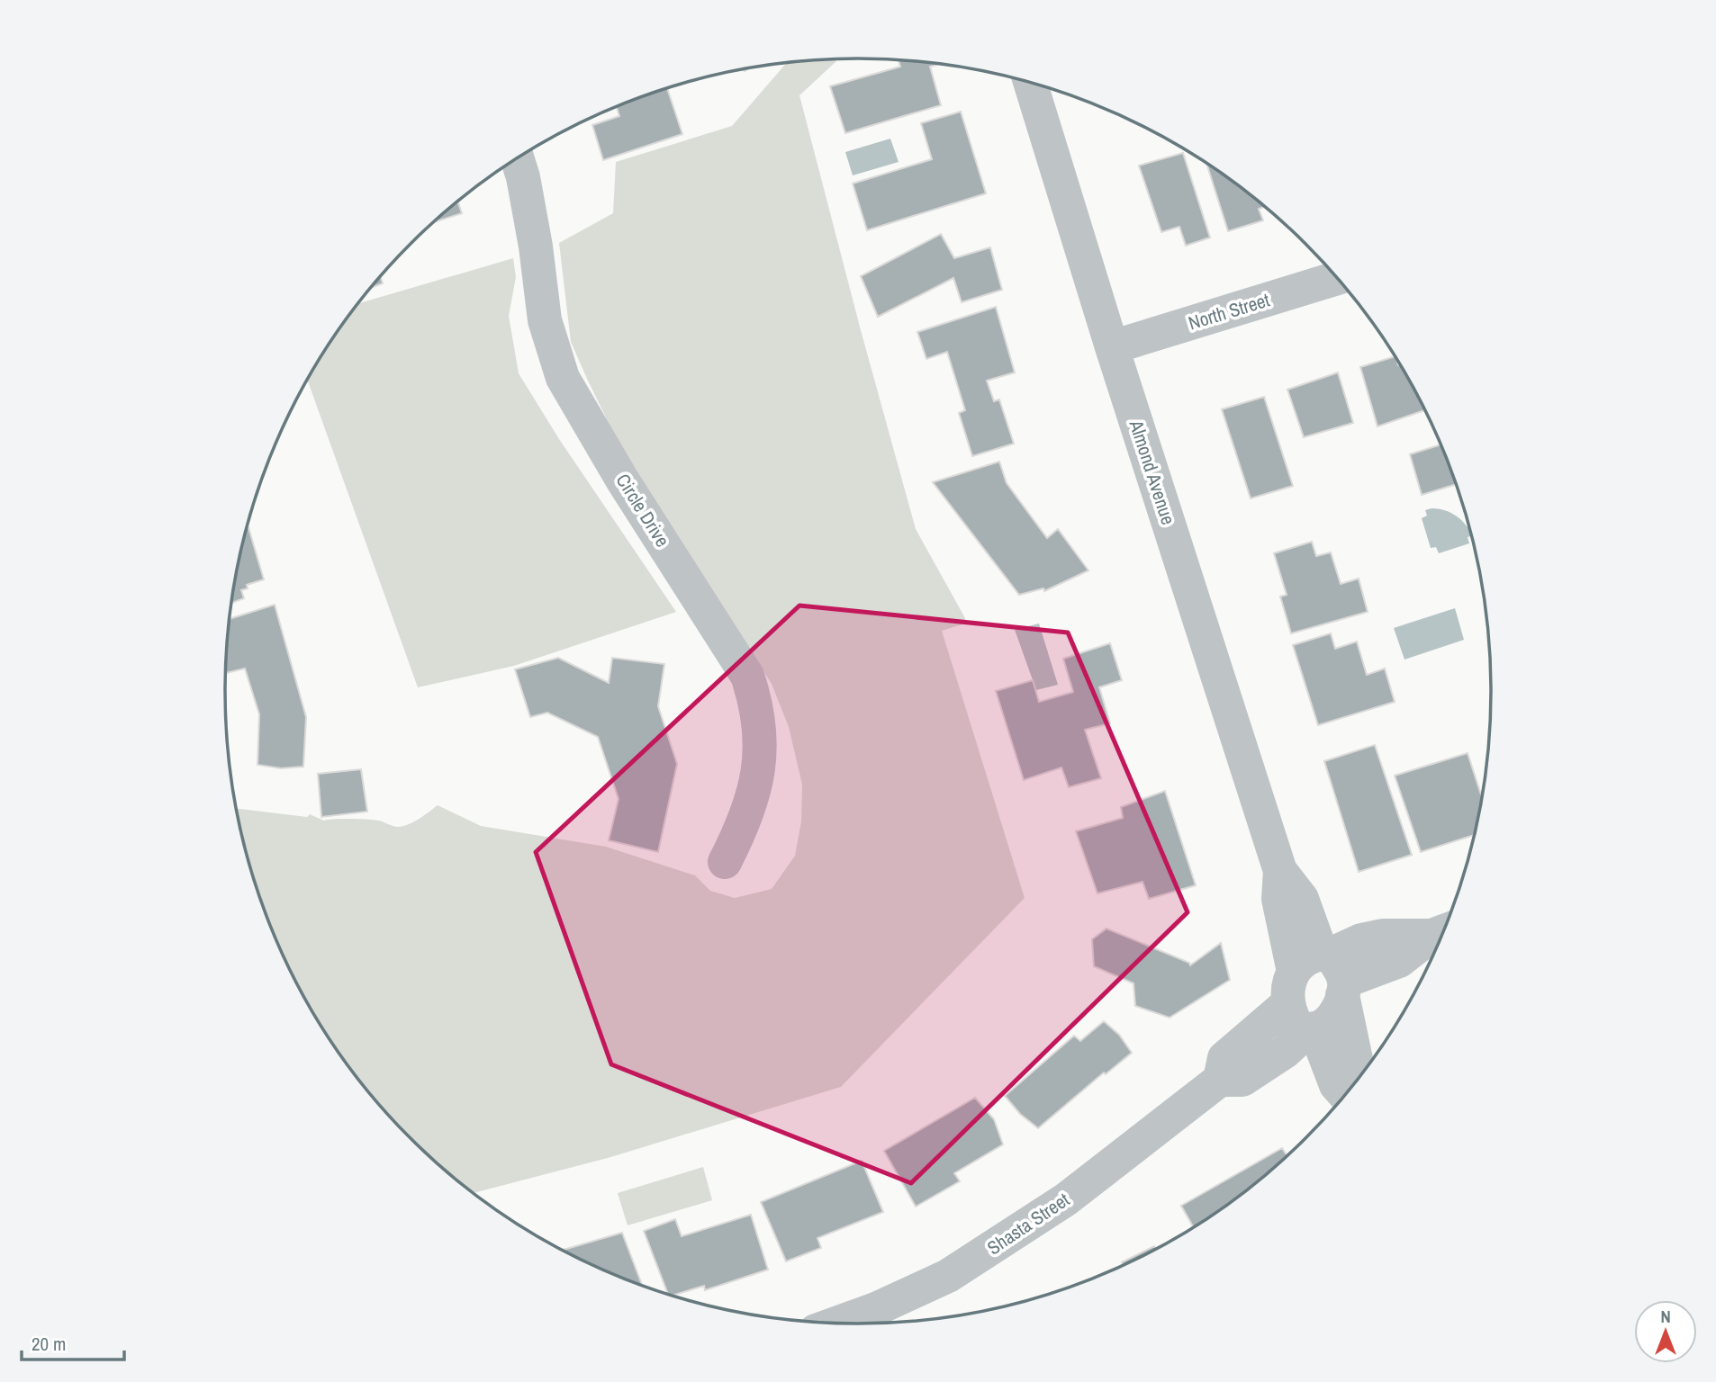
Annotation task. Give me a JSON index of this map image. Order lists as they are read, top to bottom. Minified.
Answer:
{"streets":{"street":["North Street","Almond Avenue","Circle Drive","Shasta Street"]},"crossings":[["North Street","Almond Avenue"],["Almond Avenue","Shasta Street"]],"scale_bar":"20 m","north":"top"}
